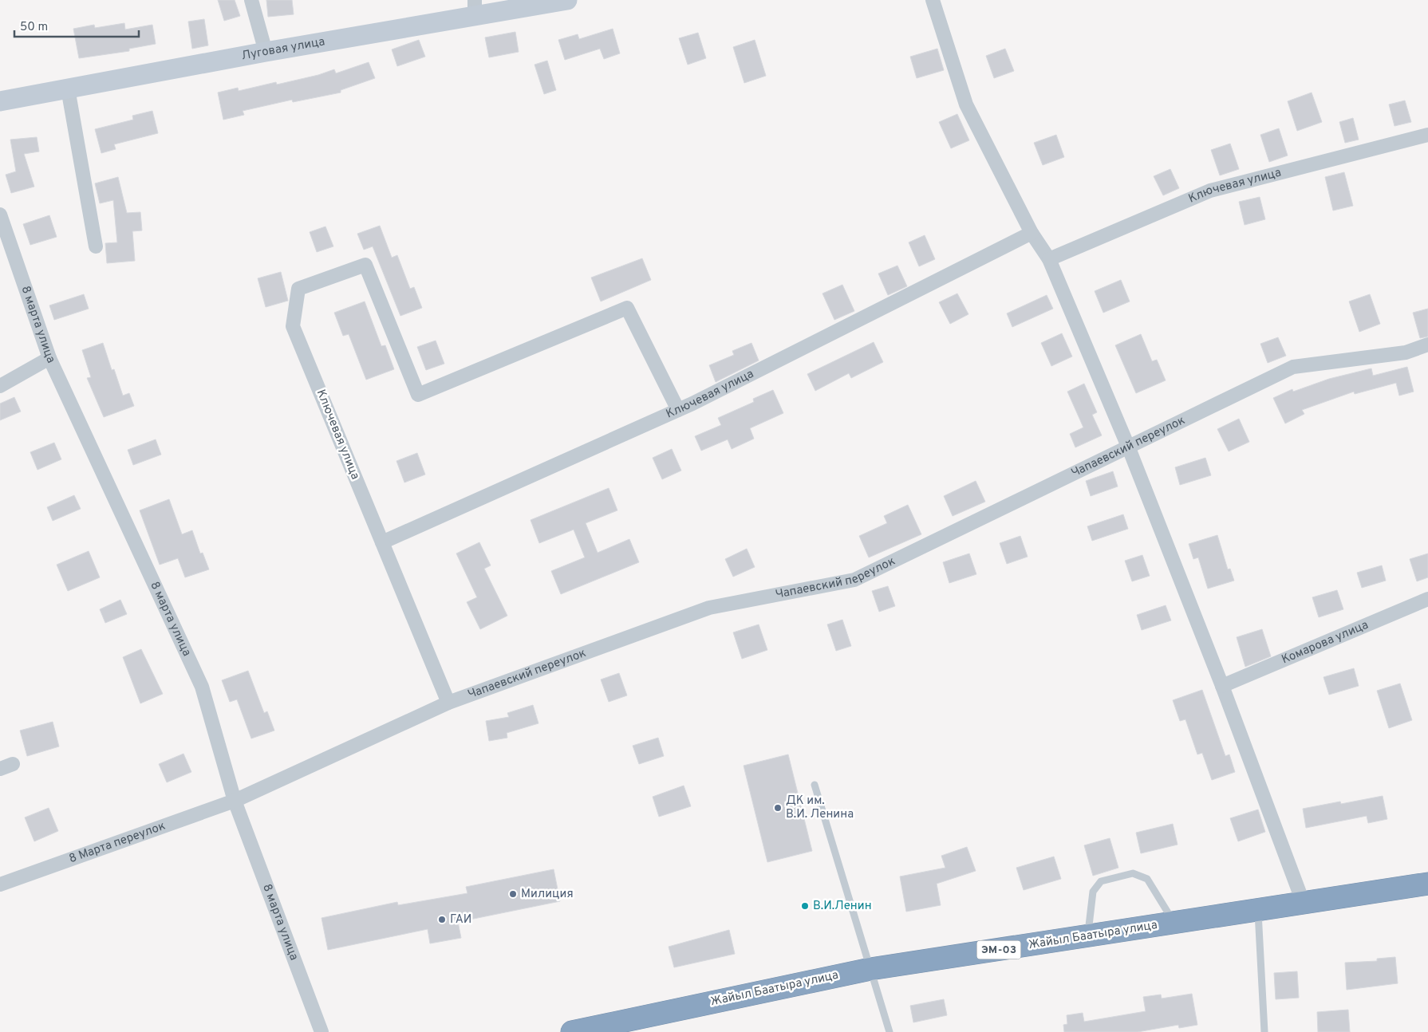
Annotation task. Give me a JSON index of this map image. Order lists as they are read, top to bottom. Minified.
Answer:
{"streets":{"highway":["Жайыл Баатыра улица","ЭМ-03"],"street":["Луговая улица","Ключевая улица","8 марта улица","Чапаевский переулок","Комарова улица","8 Марта переулок"]},"crossings":[["Ключевая улица","Чапаевский переулок"],["8 марта улица","Чапаевский переулок"],["8 марта улица","8 Марта переулок"],["Чапаевский переулок","8 Марта переулок"]],"places":["ДК им. В.И. Ленина","Милиция","В.И.Ленин","ГАИ"],"scale_bar":"50 m"}
